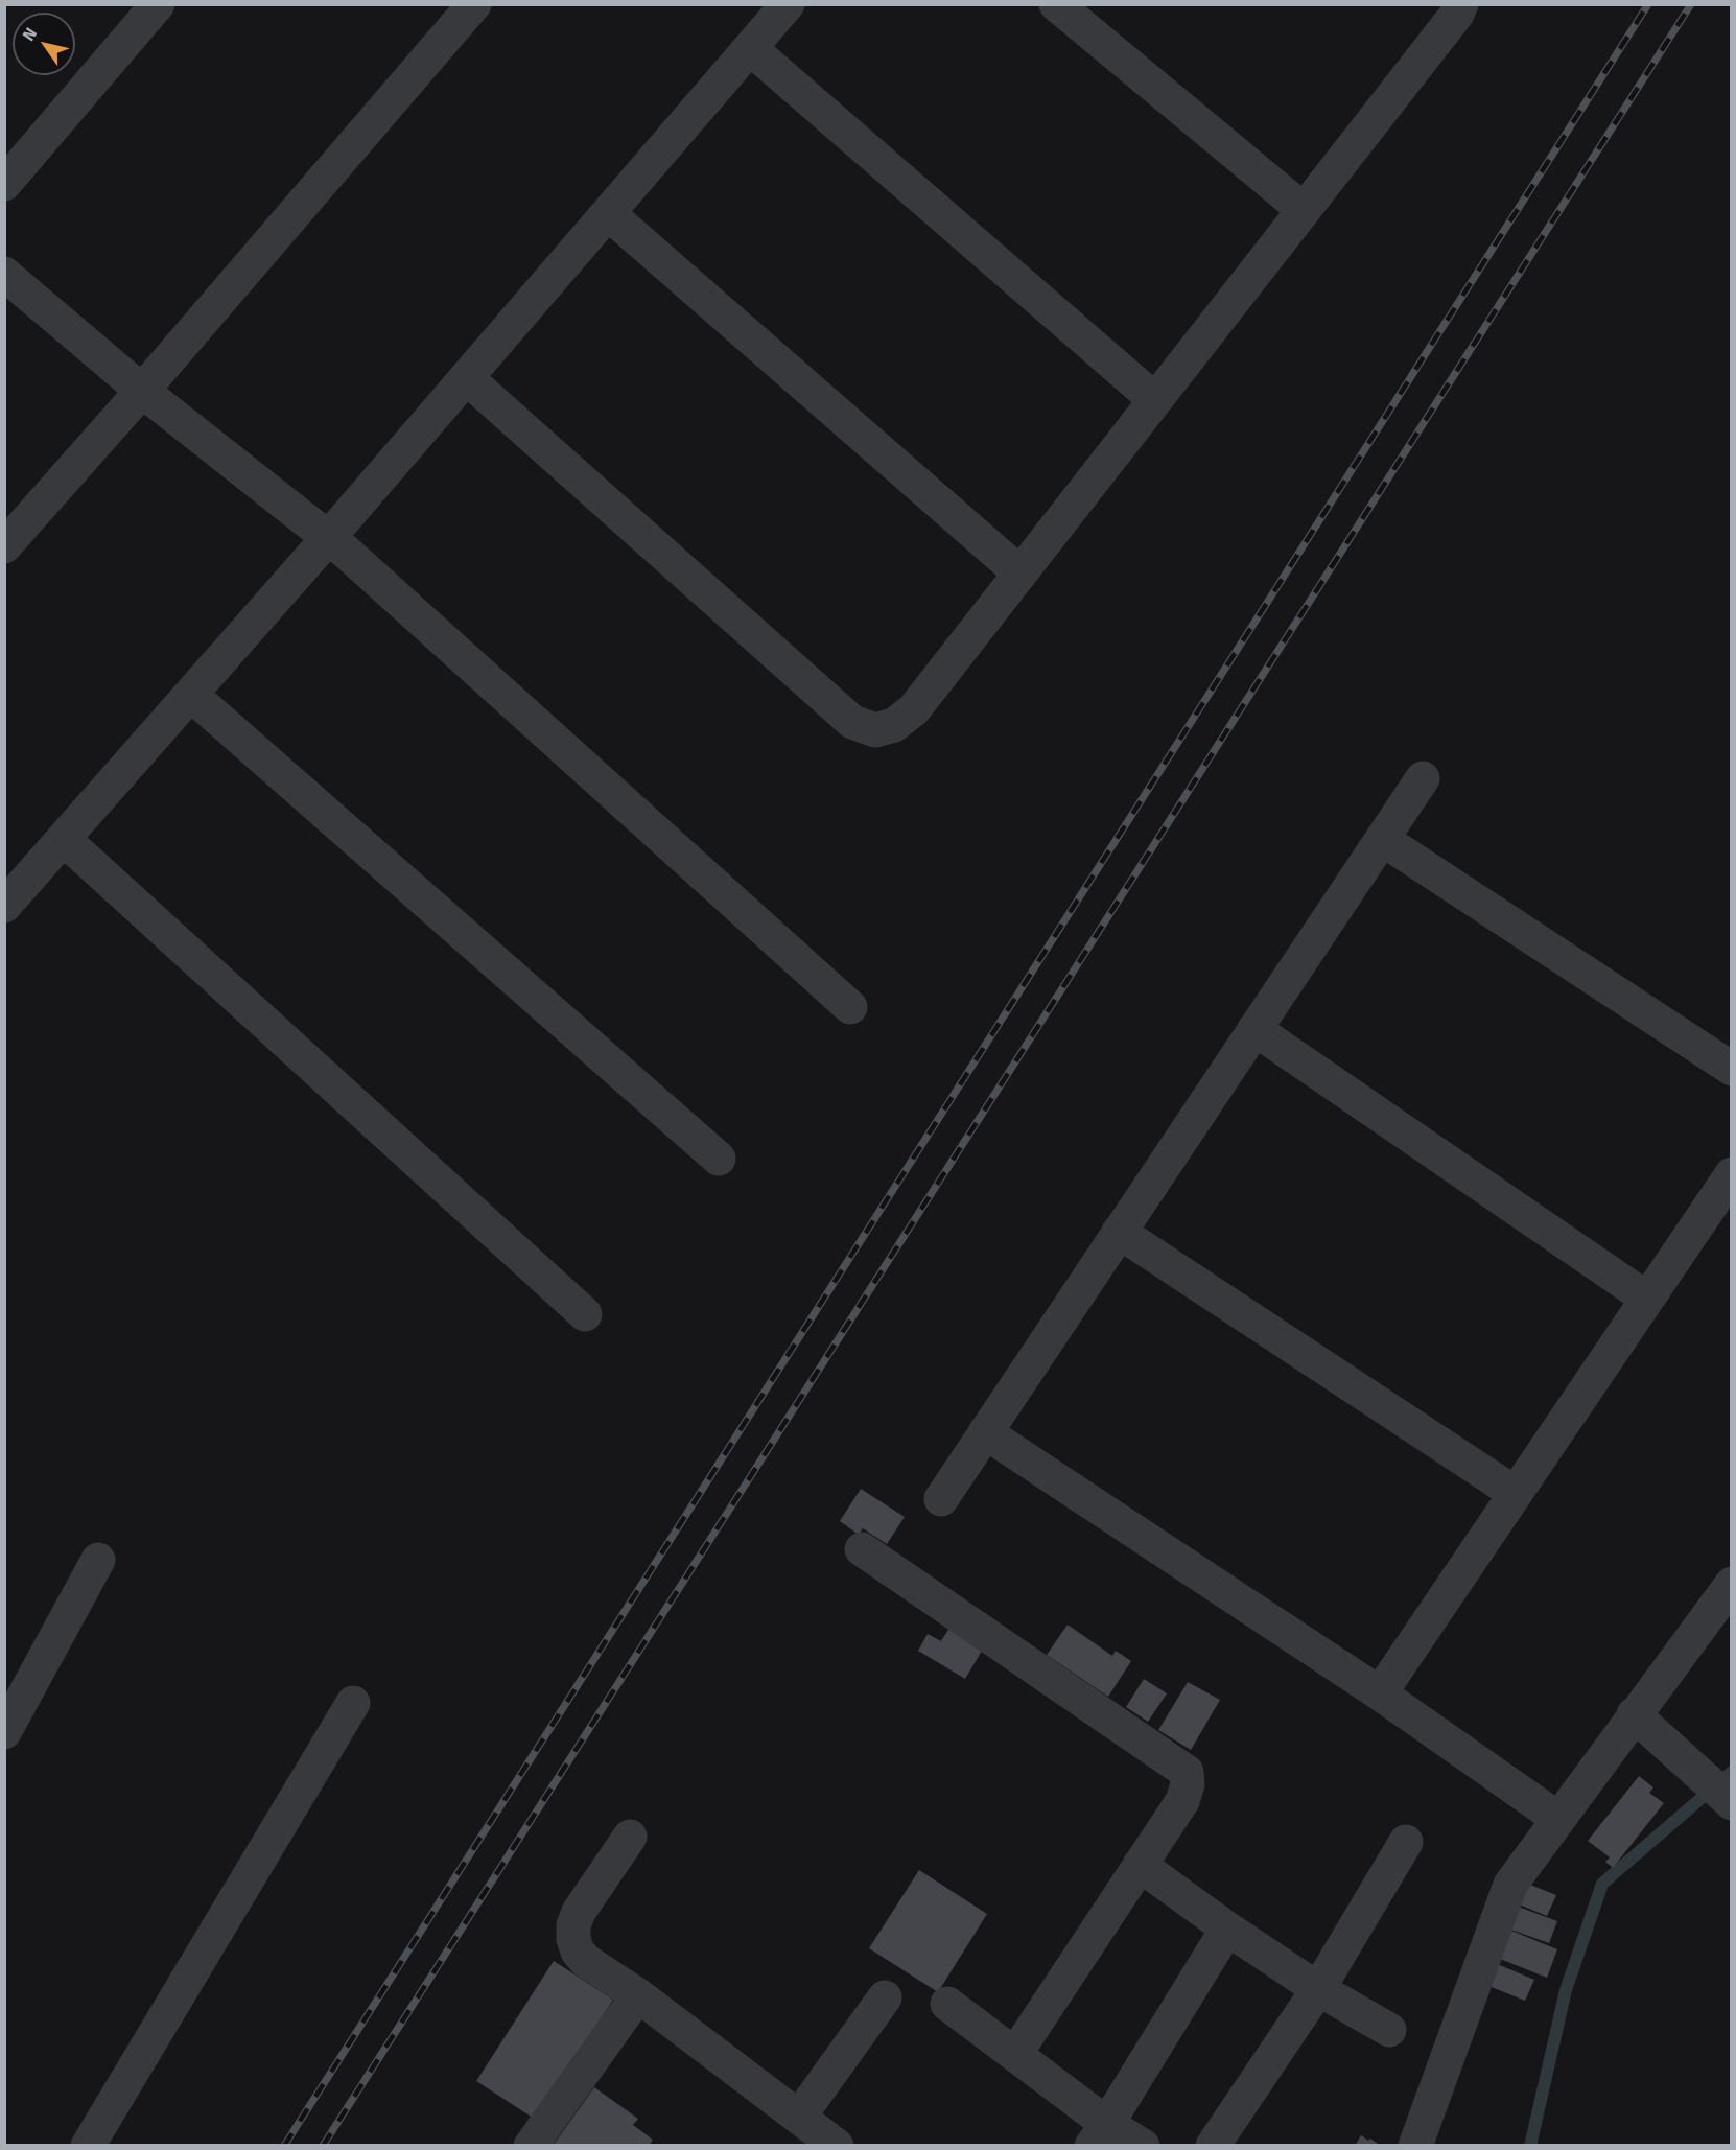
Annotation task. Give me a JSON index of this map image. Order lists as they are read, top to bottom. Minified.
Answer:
{"north":"top left"}
